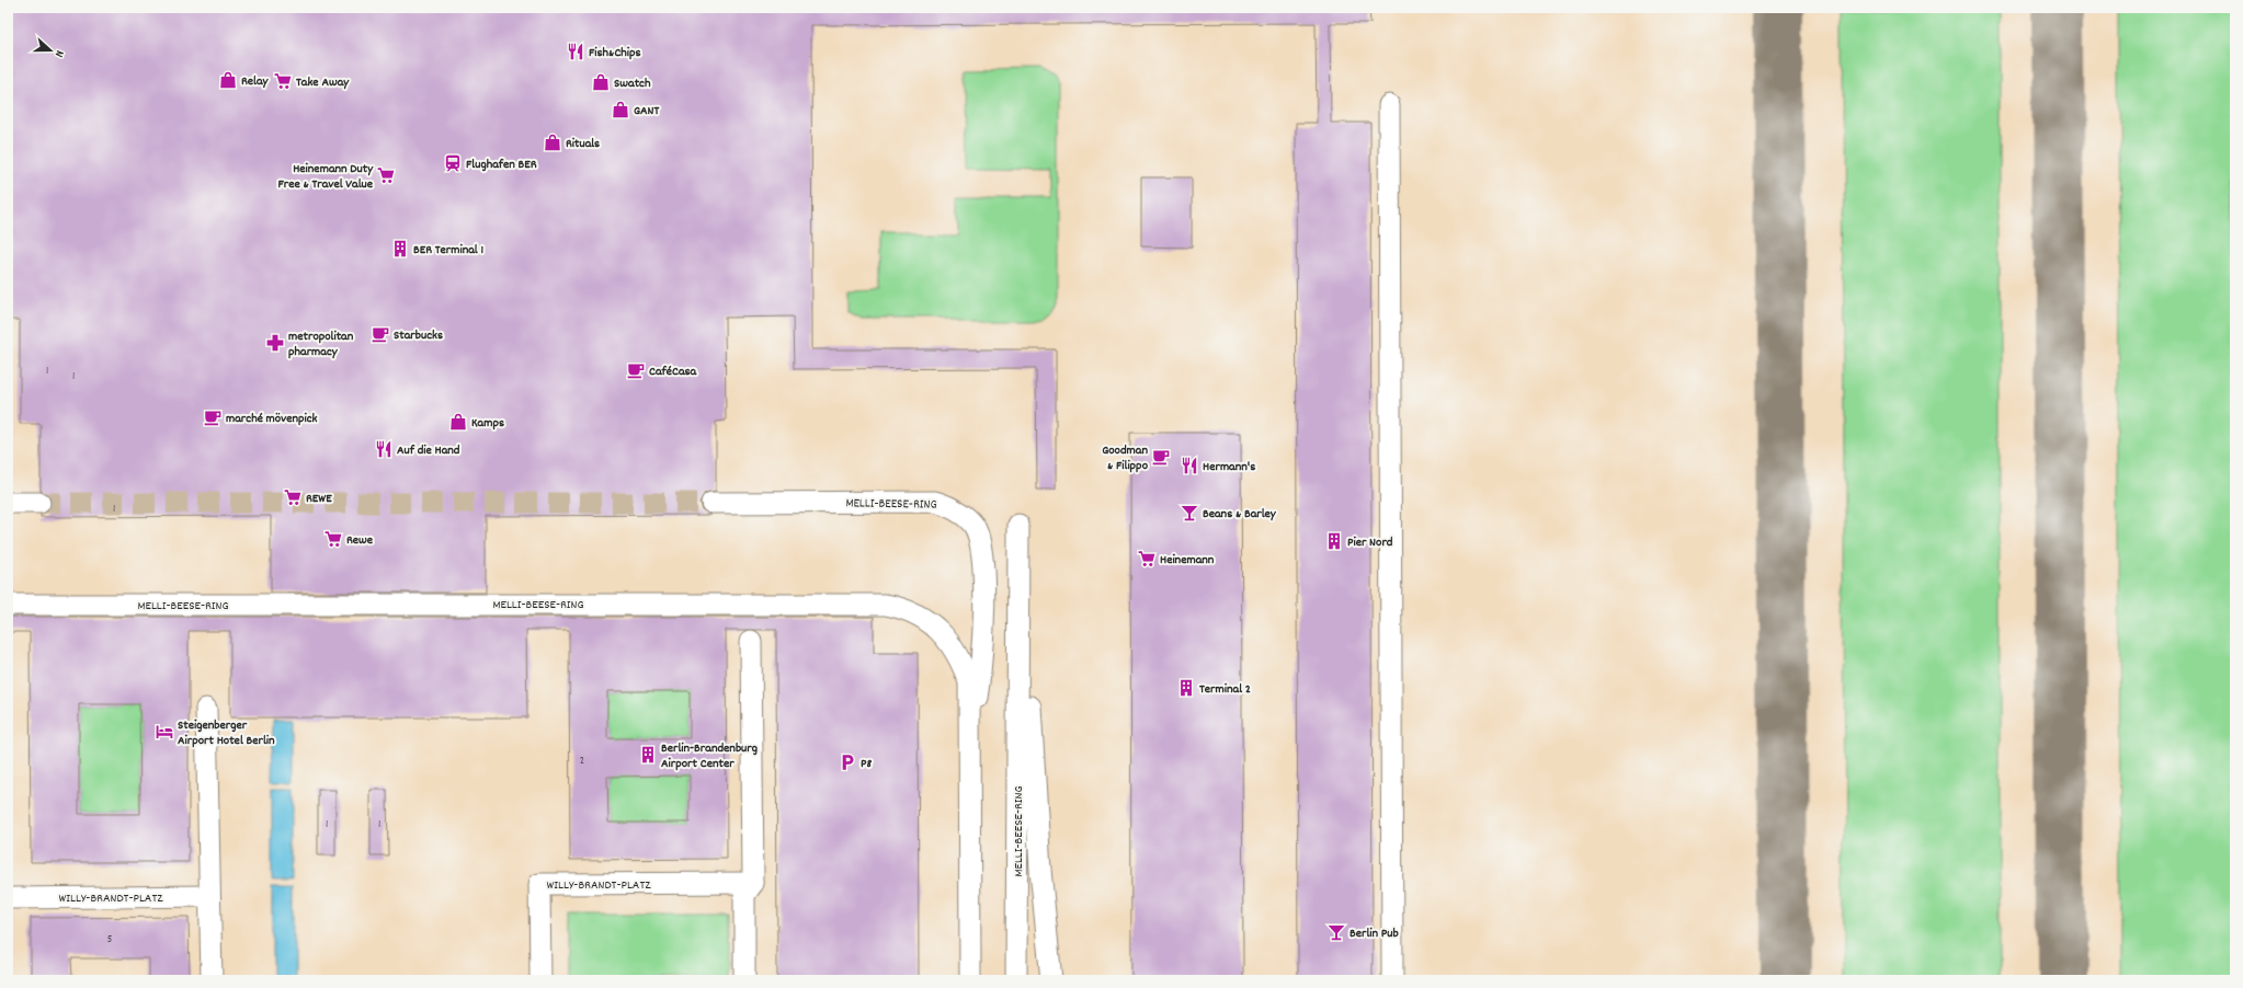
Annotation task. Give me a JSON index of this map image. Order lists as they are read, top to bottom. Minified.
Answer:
{"streets":{"street":["MELLI-BEESE-RING","WILLY-BRANDT-PLATZ"]},"places":{"restaurant":["Fish&Chips","Auf die Hand","Hermann's"],"shop":["Relay","Swatch","GANT","Rituals","Kamps"],"supermarket":["Take Away","Heinemann Duty Free & Travel Value","REWE","Rewe","Heinemann"],"station":["Flughafen BER"],"building":["BER Terminal 1","Pier Nord","Terminal 2","Berlin-Brandenburg Airport Center"],"cafe":["Starbucks","CaféCasa","marché mövenpick","Goodman & Filippo"],"pharmacy":["metropolitan pharmacy"],"bar":["Beans & Barley","Berlin Pub"],"hotel":["Steigenberger Airport Hotel Berlin"],"parking":["P8"]},"house_numbers":["1","1","1","2","1","1","5"],"north":"right"}
